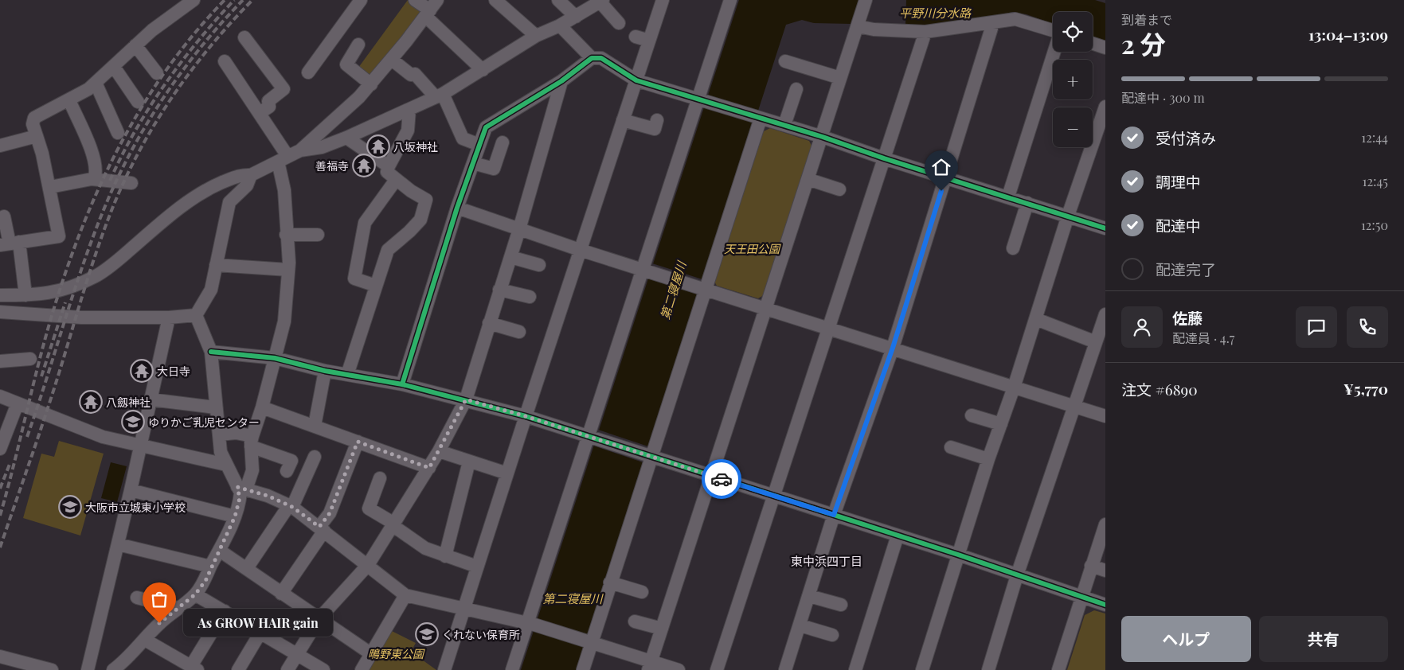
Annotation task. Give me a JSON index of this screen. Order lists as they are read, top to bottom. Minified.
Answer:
{"districts":["東中浜四丁目"],"water":["平野川分水路","第二寝屋川"],"parks":["天王田公園","鴫野東公園"],"places":{"temple":["八坂神社","善福寺","大日寺","八劔神社"],"school or university":["ゆりかご乳児センター","大阪市立城東小学校","くれない保育所"],"other":["As GROW HAIR gain"]},"page":{"heading":["2 分","到着まで","13:04–13:09"],"panel":["佐藤","配達員 · 4.7","注文 #6890","¥5,770"],"map_buttons":["+","−"],"bar":"配達中 · 300 m","list":[["受付済み","12:44"],["調理中","12:45"],["配達中","12:50"],"配達完了"],"buttons":["ヘルプ","共有"],"bubble":"As GROW HAIR gain"}}
